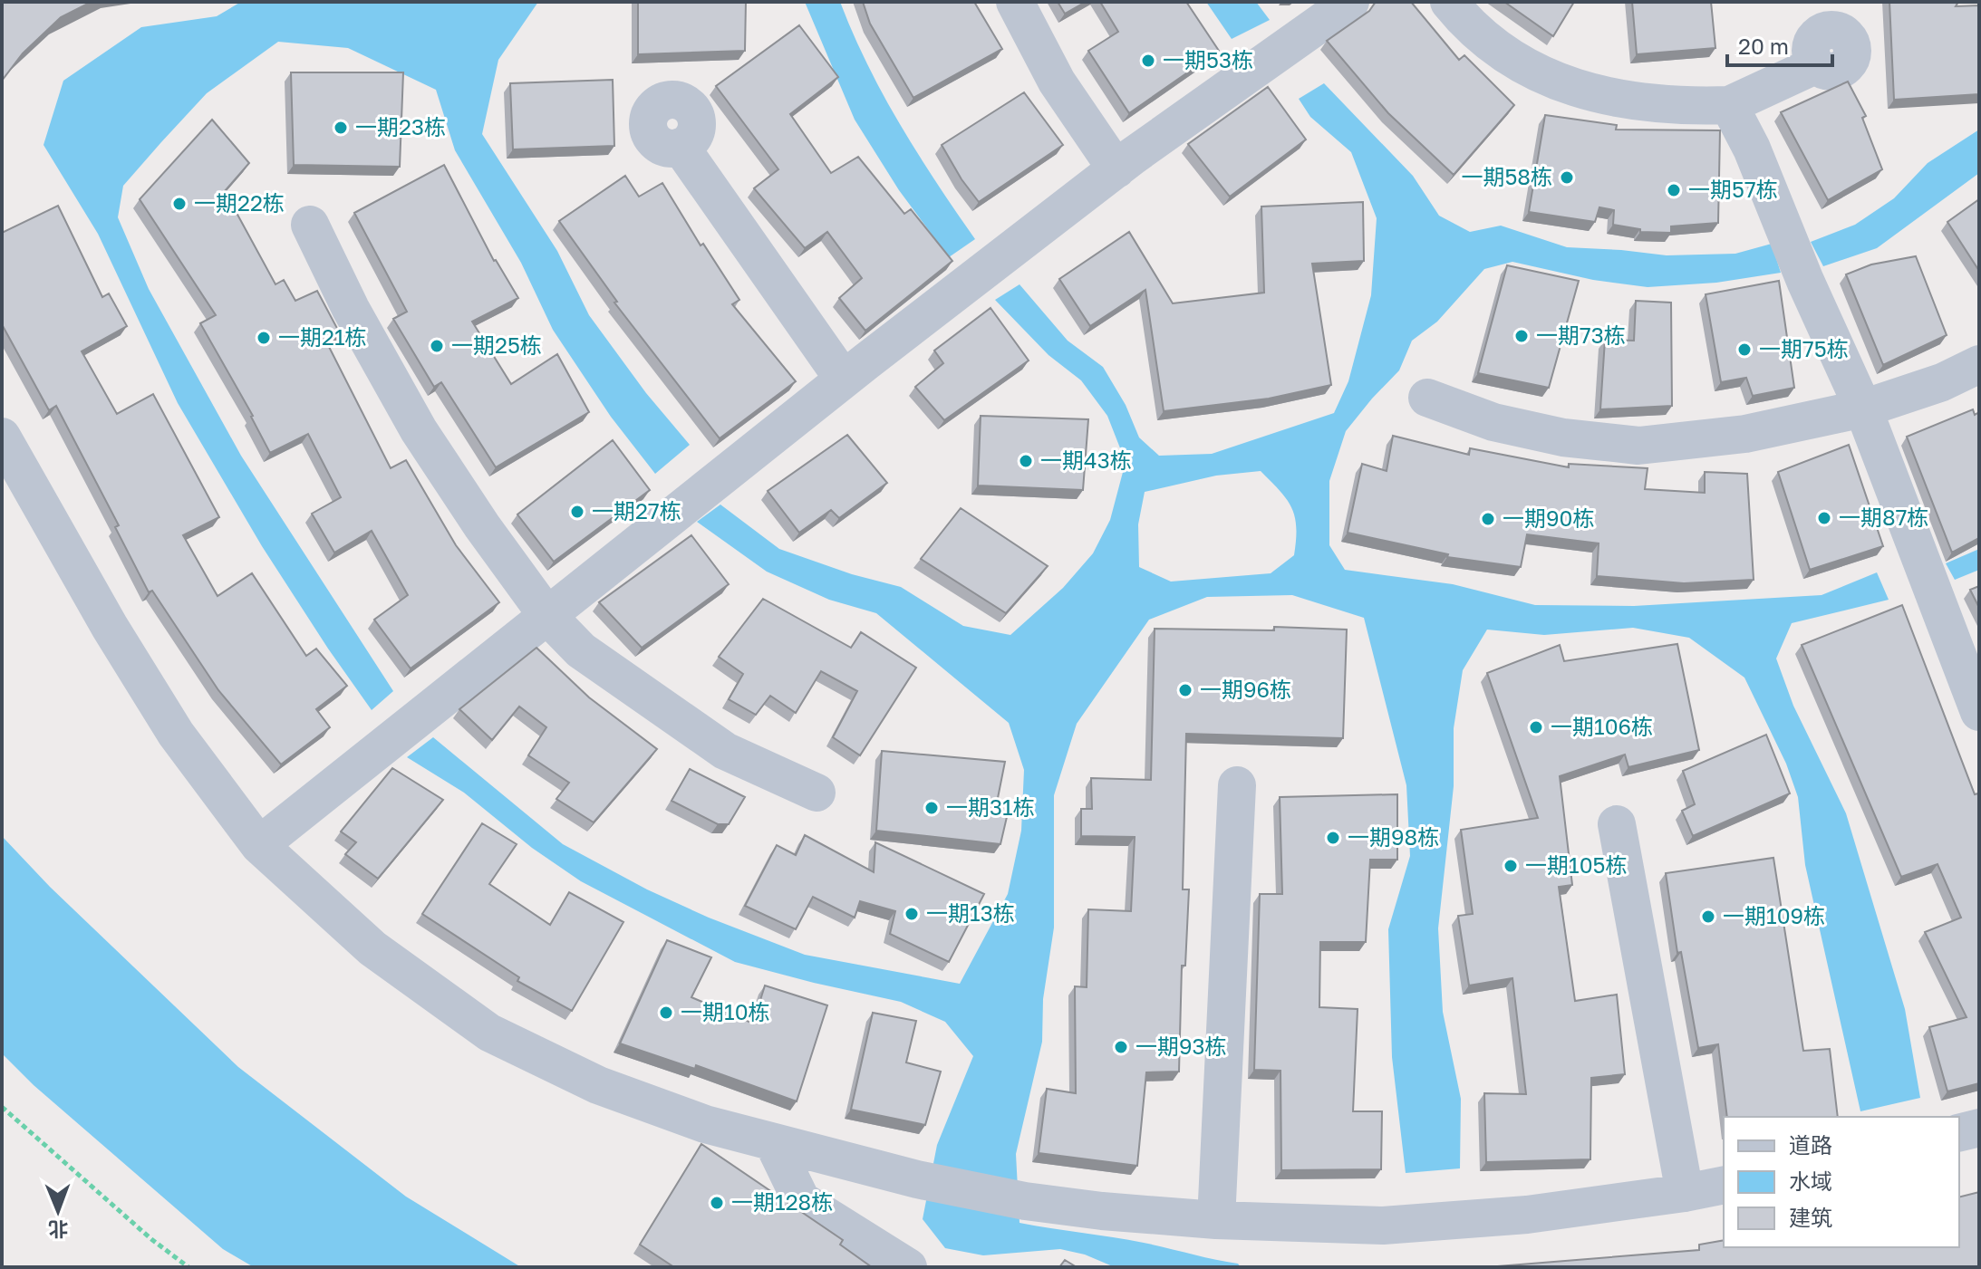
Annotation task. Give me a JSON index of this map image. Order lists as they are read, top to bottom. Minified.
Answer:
{"places":["一期53栋","一期23栋","一期58栋","一期57栋","一期22栋","一期73栋","一期21栋","一期25栋","一期75栋","一期43栋","一期27栋","一期87栋","一期90栋","一期96栋","一期106栋","一期31栋","一期98栋","一期105栋","一期13栋","一期109栋","一期10栋","一期93栋","一期128栋"],"legend":["道路","水域","建筑"],"scale_bar":"20 m","north":"bottom"}
